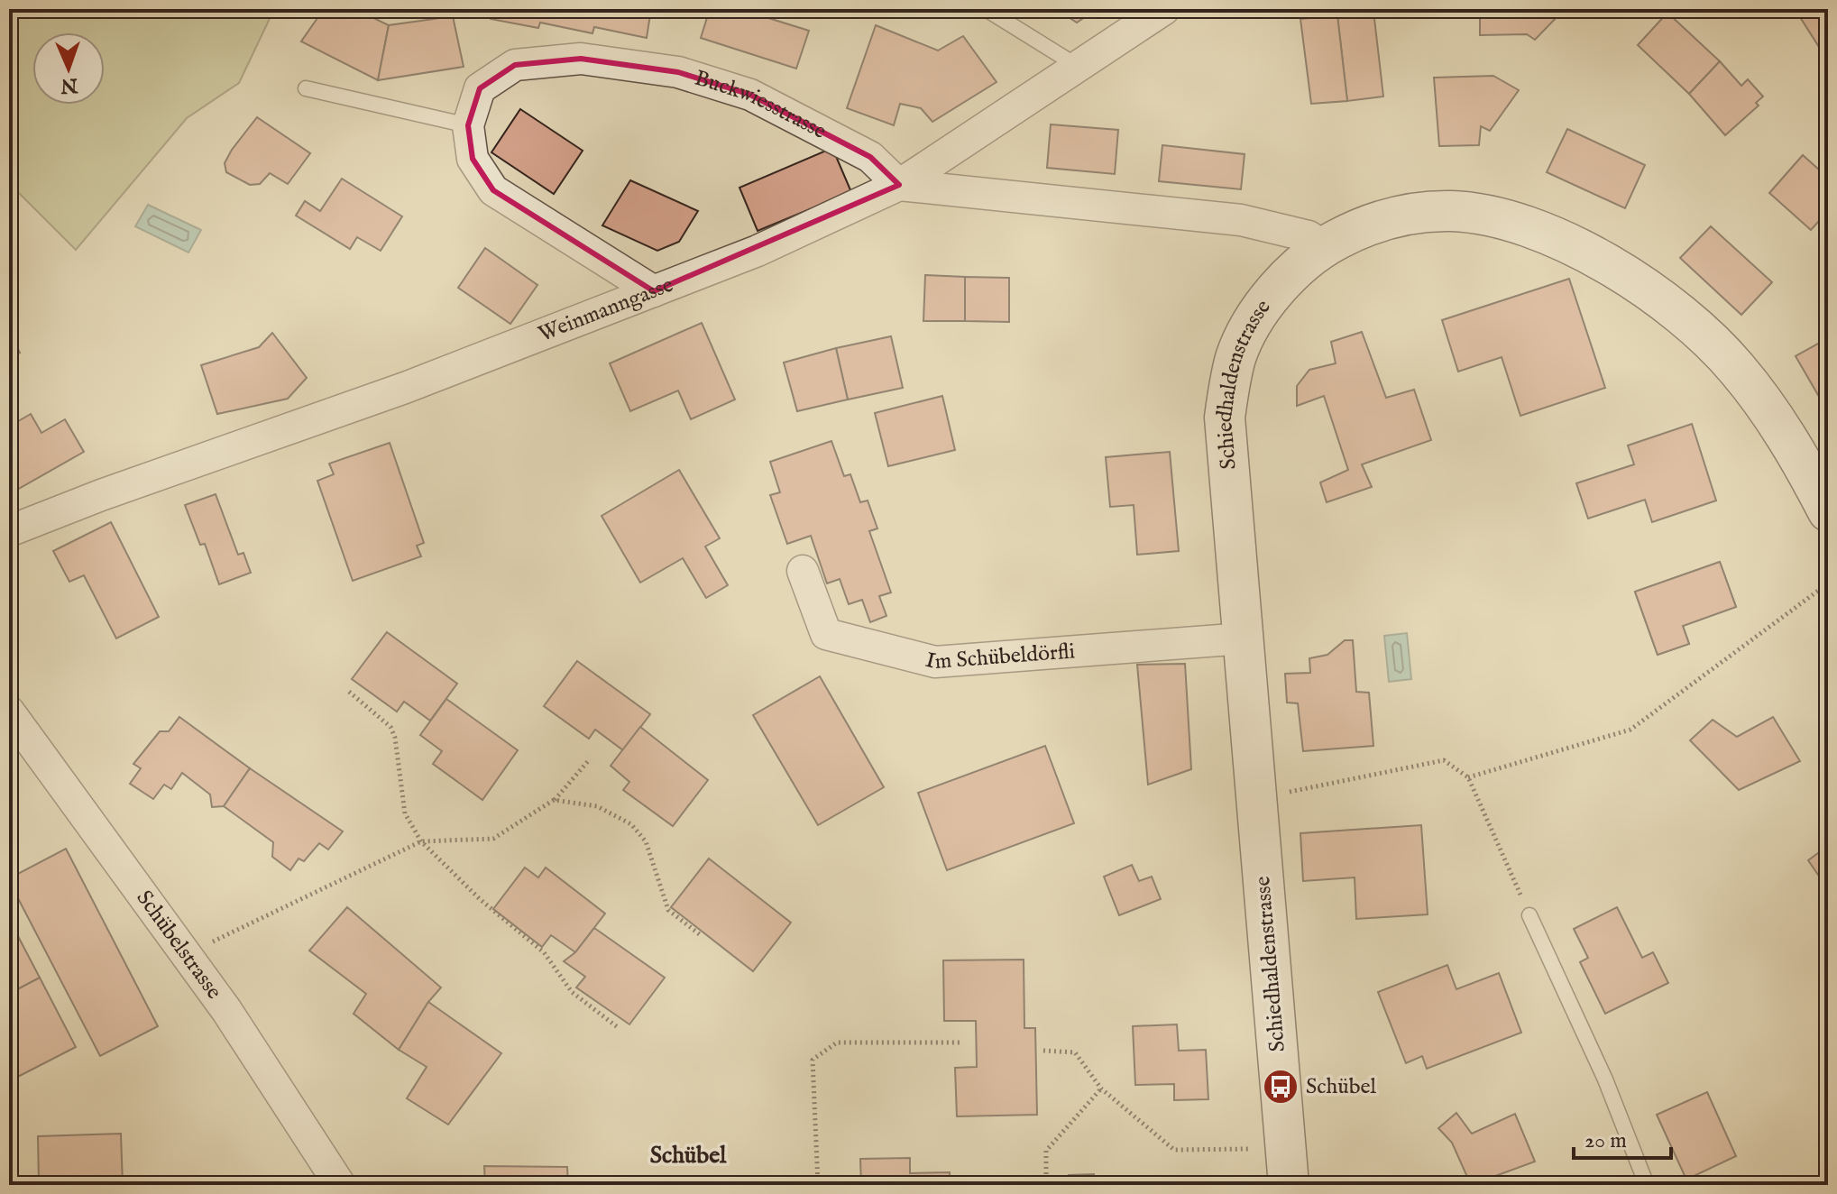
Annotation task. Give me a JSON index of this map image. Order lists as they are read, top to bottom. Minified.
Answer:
{"streets":{"main road":["Schiedhaldenstrasse"],"street":["Buckwiesstrasse","Weinmanngasse","Im Schübeldörfli","Schübelstrasse"]},"crossings":[["Buckwiesstrasse","Weinmanngasse"],["Schiedhaldenstrasse","Im Schübeldörfli"]],"districts":["Schübel"],"places":{"bus stop":["Schübel"]},"scale_bar":"20 m","north":"bottom"}
